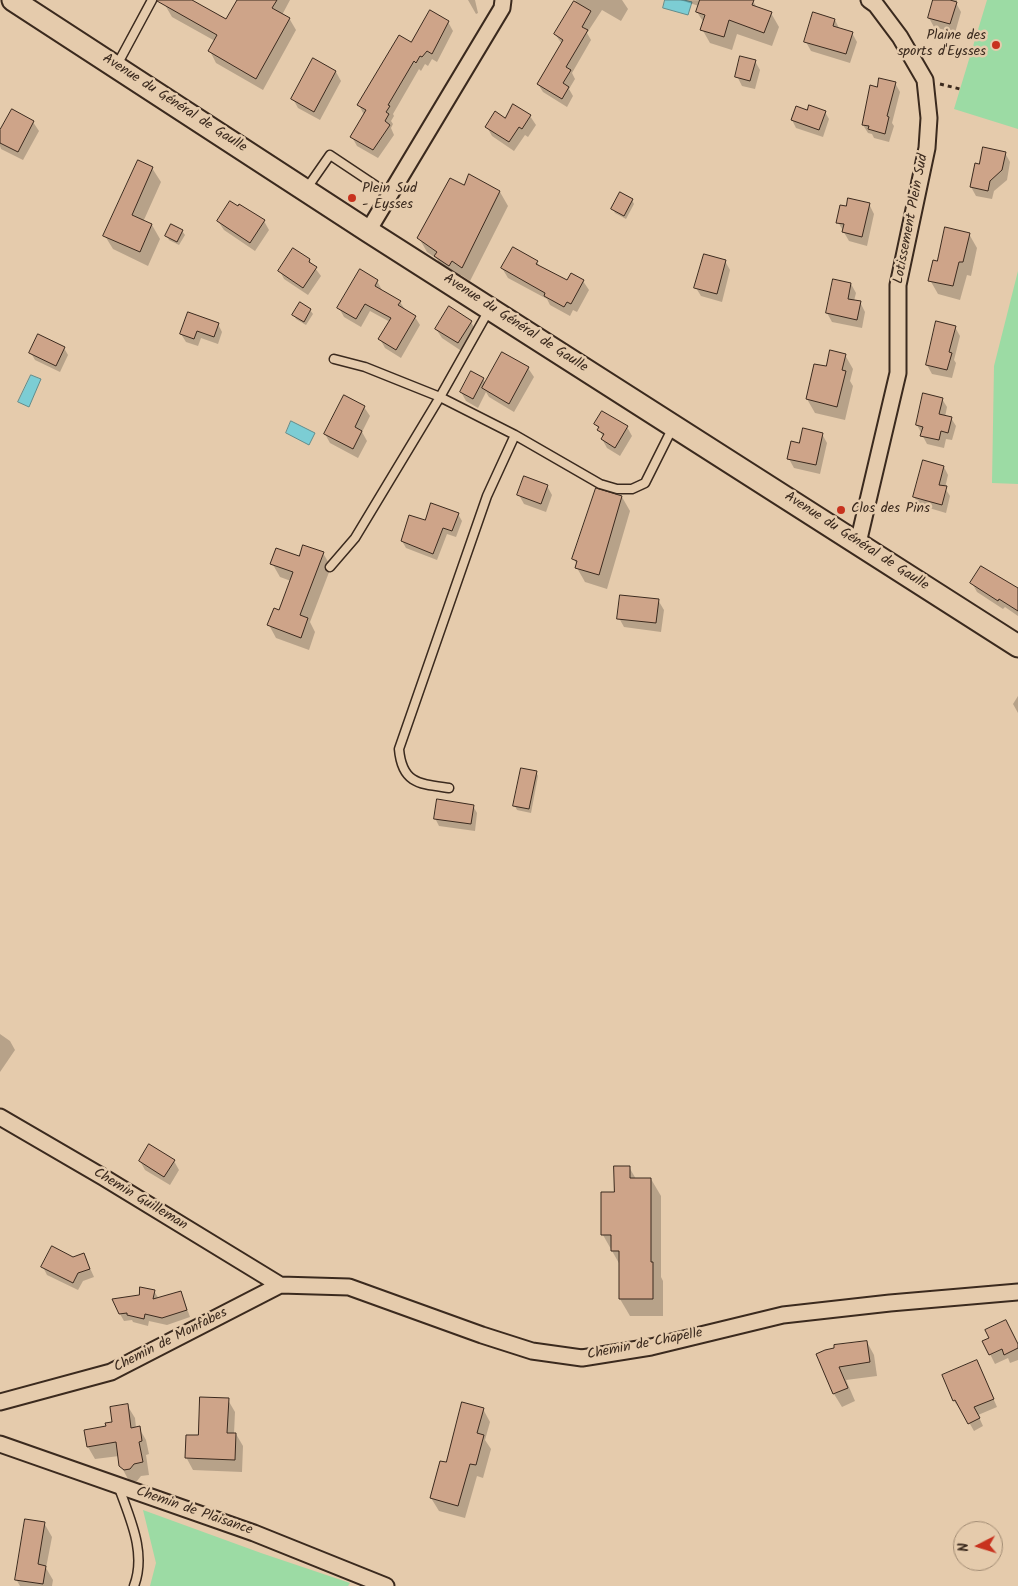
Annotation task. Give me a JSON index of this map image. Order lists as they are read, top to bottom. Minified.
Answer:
{"streets":{"main road":["Avenue du Général de Gaulle"],"street":["Lotissement Plein Sud","Chemin Guilleman","Chemin de Monfabes","Chemin de Chapelle","Chemin de Plaisance"]},"crossings":[["Avenue du Général de Gaulle","Lotissement Plein Sud"],["Chemin Guilleman","Chemin de Monfabes"],["Chemin Guilleman","Chemin de Chapelle"],["Chemin de Monfabes","Chemin de Chapelle"]],"places":["Plaine des sports d'Eysses","Plein Sud - Eysses","Clos des Pins"],"north":"left"}
